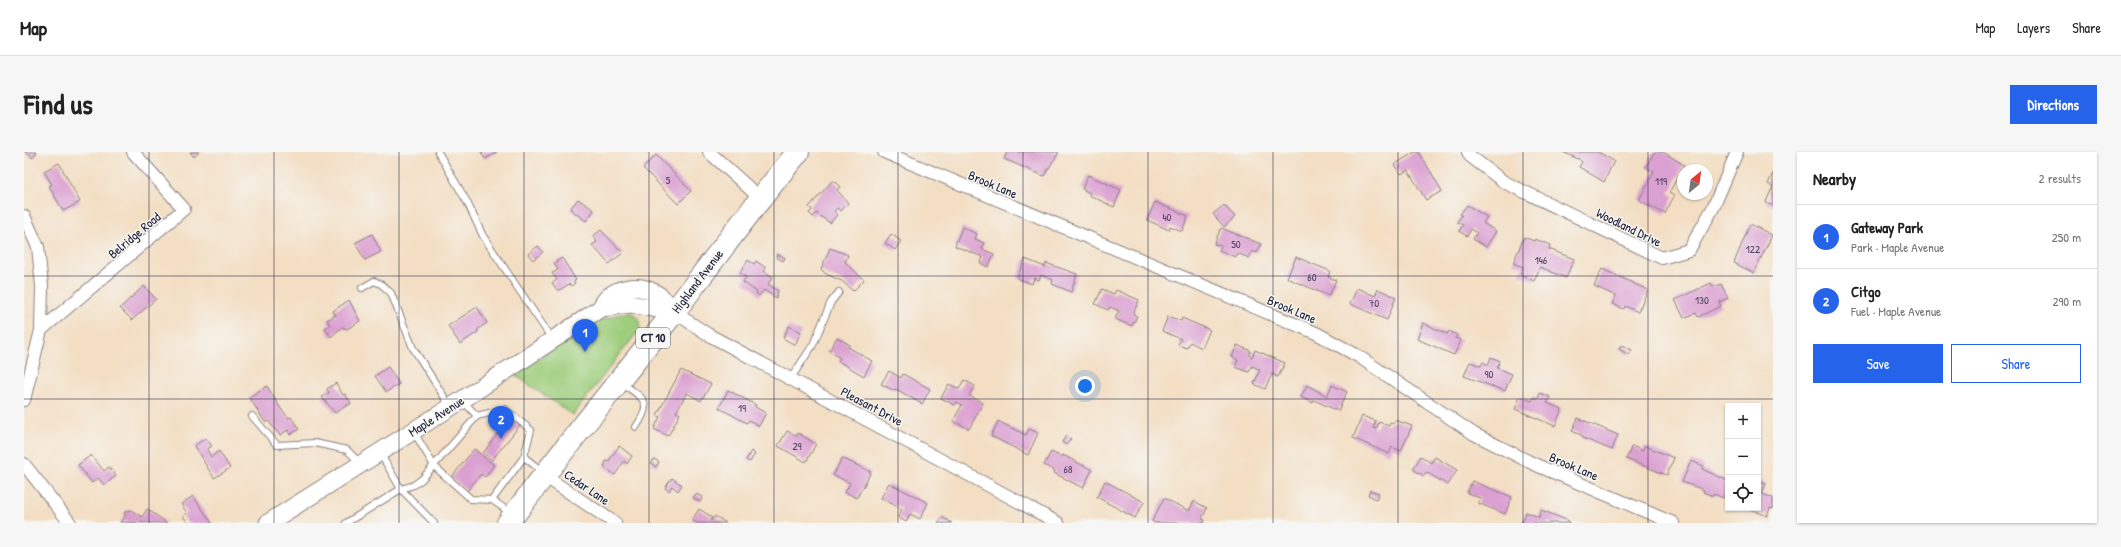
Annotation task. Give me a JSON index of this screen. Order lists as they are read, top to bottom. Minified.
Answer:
{"streets":{"highway":["Highland Avenue","CT 10"],"street":["Brook Lane","Woodland Drive","Belridge Road","Pleasant Drive","Maple Avenue","Cedar Lane"]},"crossings":[["Highland Avenue","Pleasant Drive"],["Highland Avenue","Maple Avenue"],["Highland Avenue","Cedar Lane"],["Pleasant Drive","Maple Avenue"]],"house_numbers":["5","119","40","50","122","146","60","130","70","90","19","29","68"],"north":"top right","page":{"header":"Map","nav":["Map","Layers","Share"],"title":"Find us","buttons":["Directions",["Save","Share"]],"heading":["Nearby","2 results"],"list":[{"mark":"1","name":"Gateway Park","note":"Park · Maple Avenue","value":"250 m"},{"mark":"2","name":"Citgo","note":"Fuel · Maple Avenue","value":"290 m"}],"pins":["1","2"],"map_buttons":["+","−"]}}
